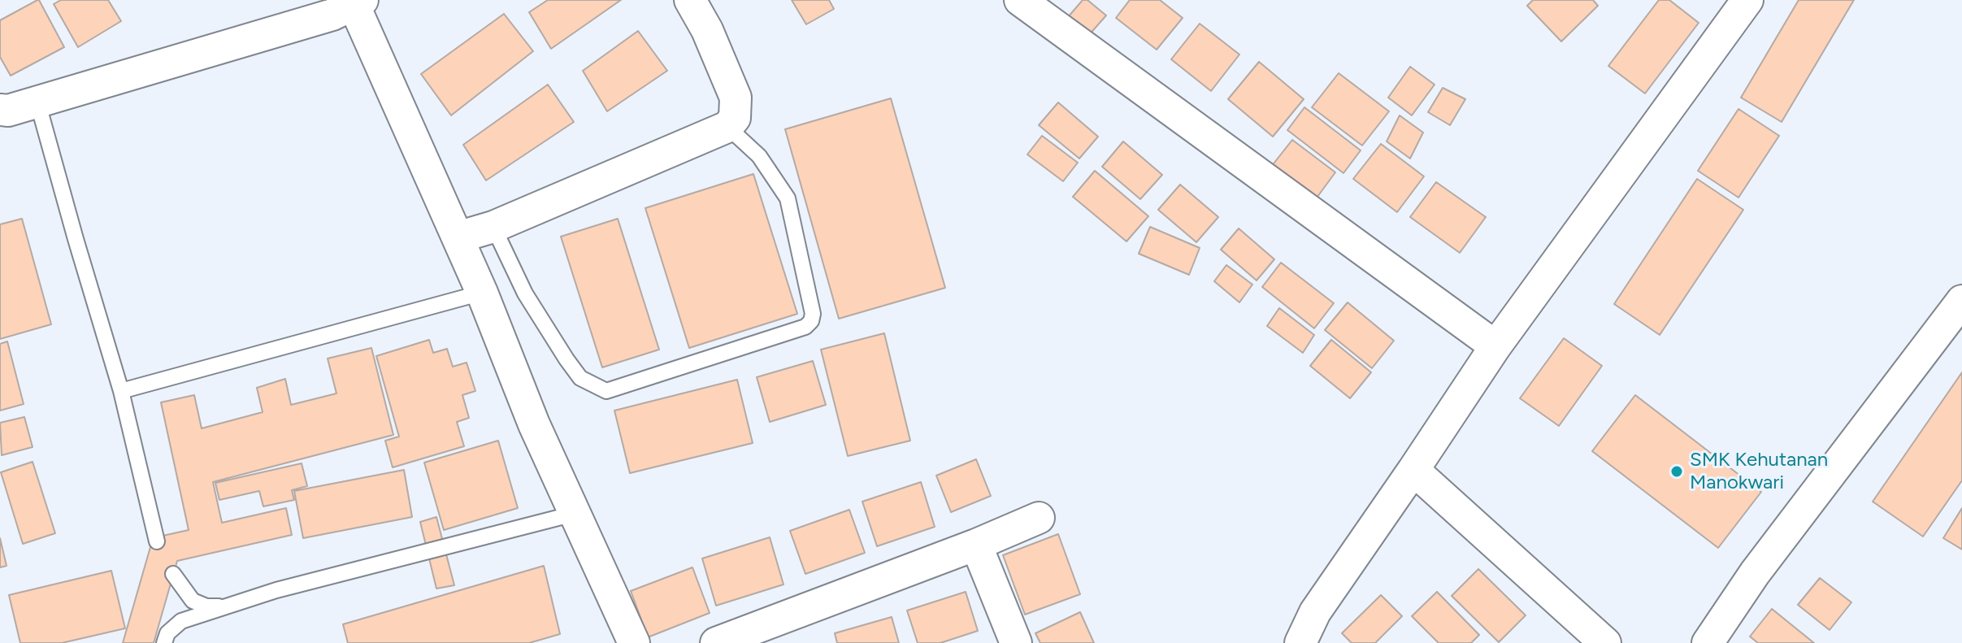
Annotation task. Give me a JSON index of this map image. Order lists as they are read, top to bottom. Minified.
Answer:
{"places":["SMK Kehutanan Manokwari"]}
